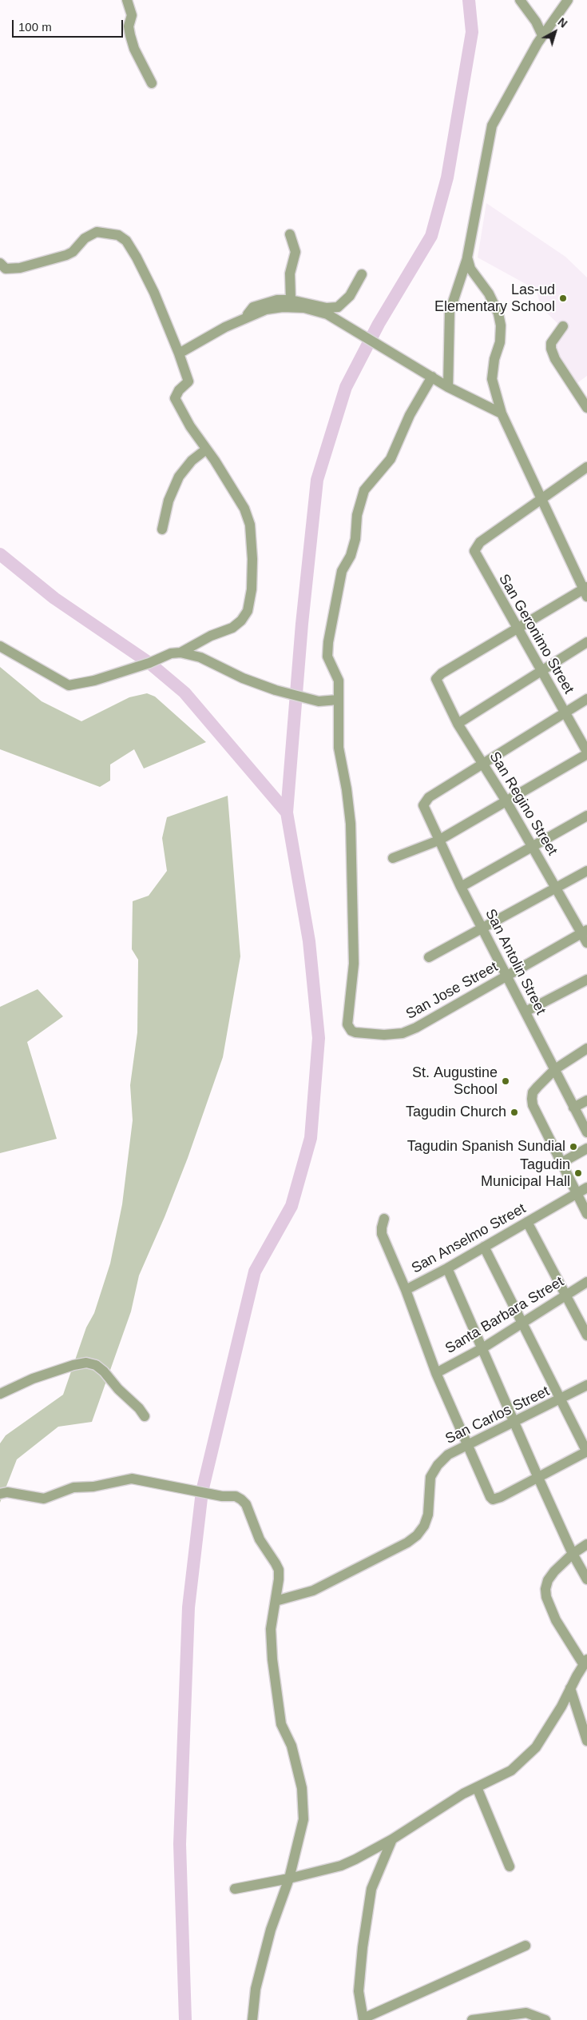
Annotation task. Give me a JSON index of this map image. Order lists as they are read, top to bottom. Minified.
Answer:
{"streets":{"street":["San Geronimo Street","San Regino Street","San Antolin Street","San Jose Street","San Anselmo Street","Santa Barbara Street","San Carlos Street"]},"crossings":[["San Geronimo Street","San Regino Street"],["San Regino Street","San Antolin Street"],["San Regino Street","San Jose Street"],["San Antolin Street","San Jose Street"]],"places":["Las-ud Elementary School","St. Augustine School","Tagudin Church","Tagudin Spanish Sundial","Tagudin Municipal Hall"],"scale_bar":"100 m","north":"top right"}
